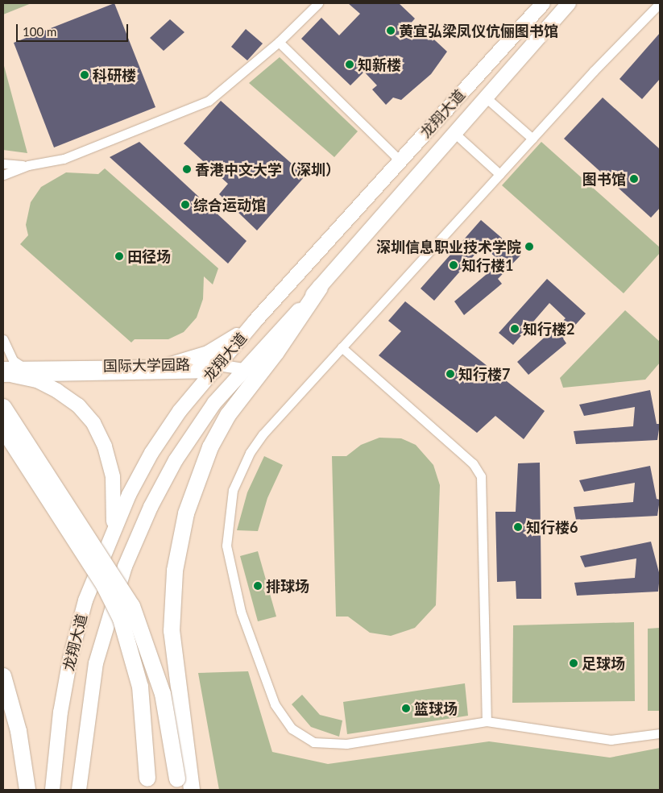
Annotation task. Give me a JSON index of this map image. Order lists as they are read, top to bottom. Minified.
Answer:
{"streets":{"main road":["龙翔大道"],"street":["国际大学园路"]},"crossings":[["龙翔大道","国际大学园路"]],"places":["黄宜弘梁凤仪伉俪图书馆","知新楼","科研楼","香港中文大学（深圳）","图书馆","综合运动馆","深圳信息职业技术学院","田径场","知行楼1","知行楼2","知行楼7","知行楼6","排球场","足球场","篮球场"],"scale_bar":"100 m"}
